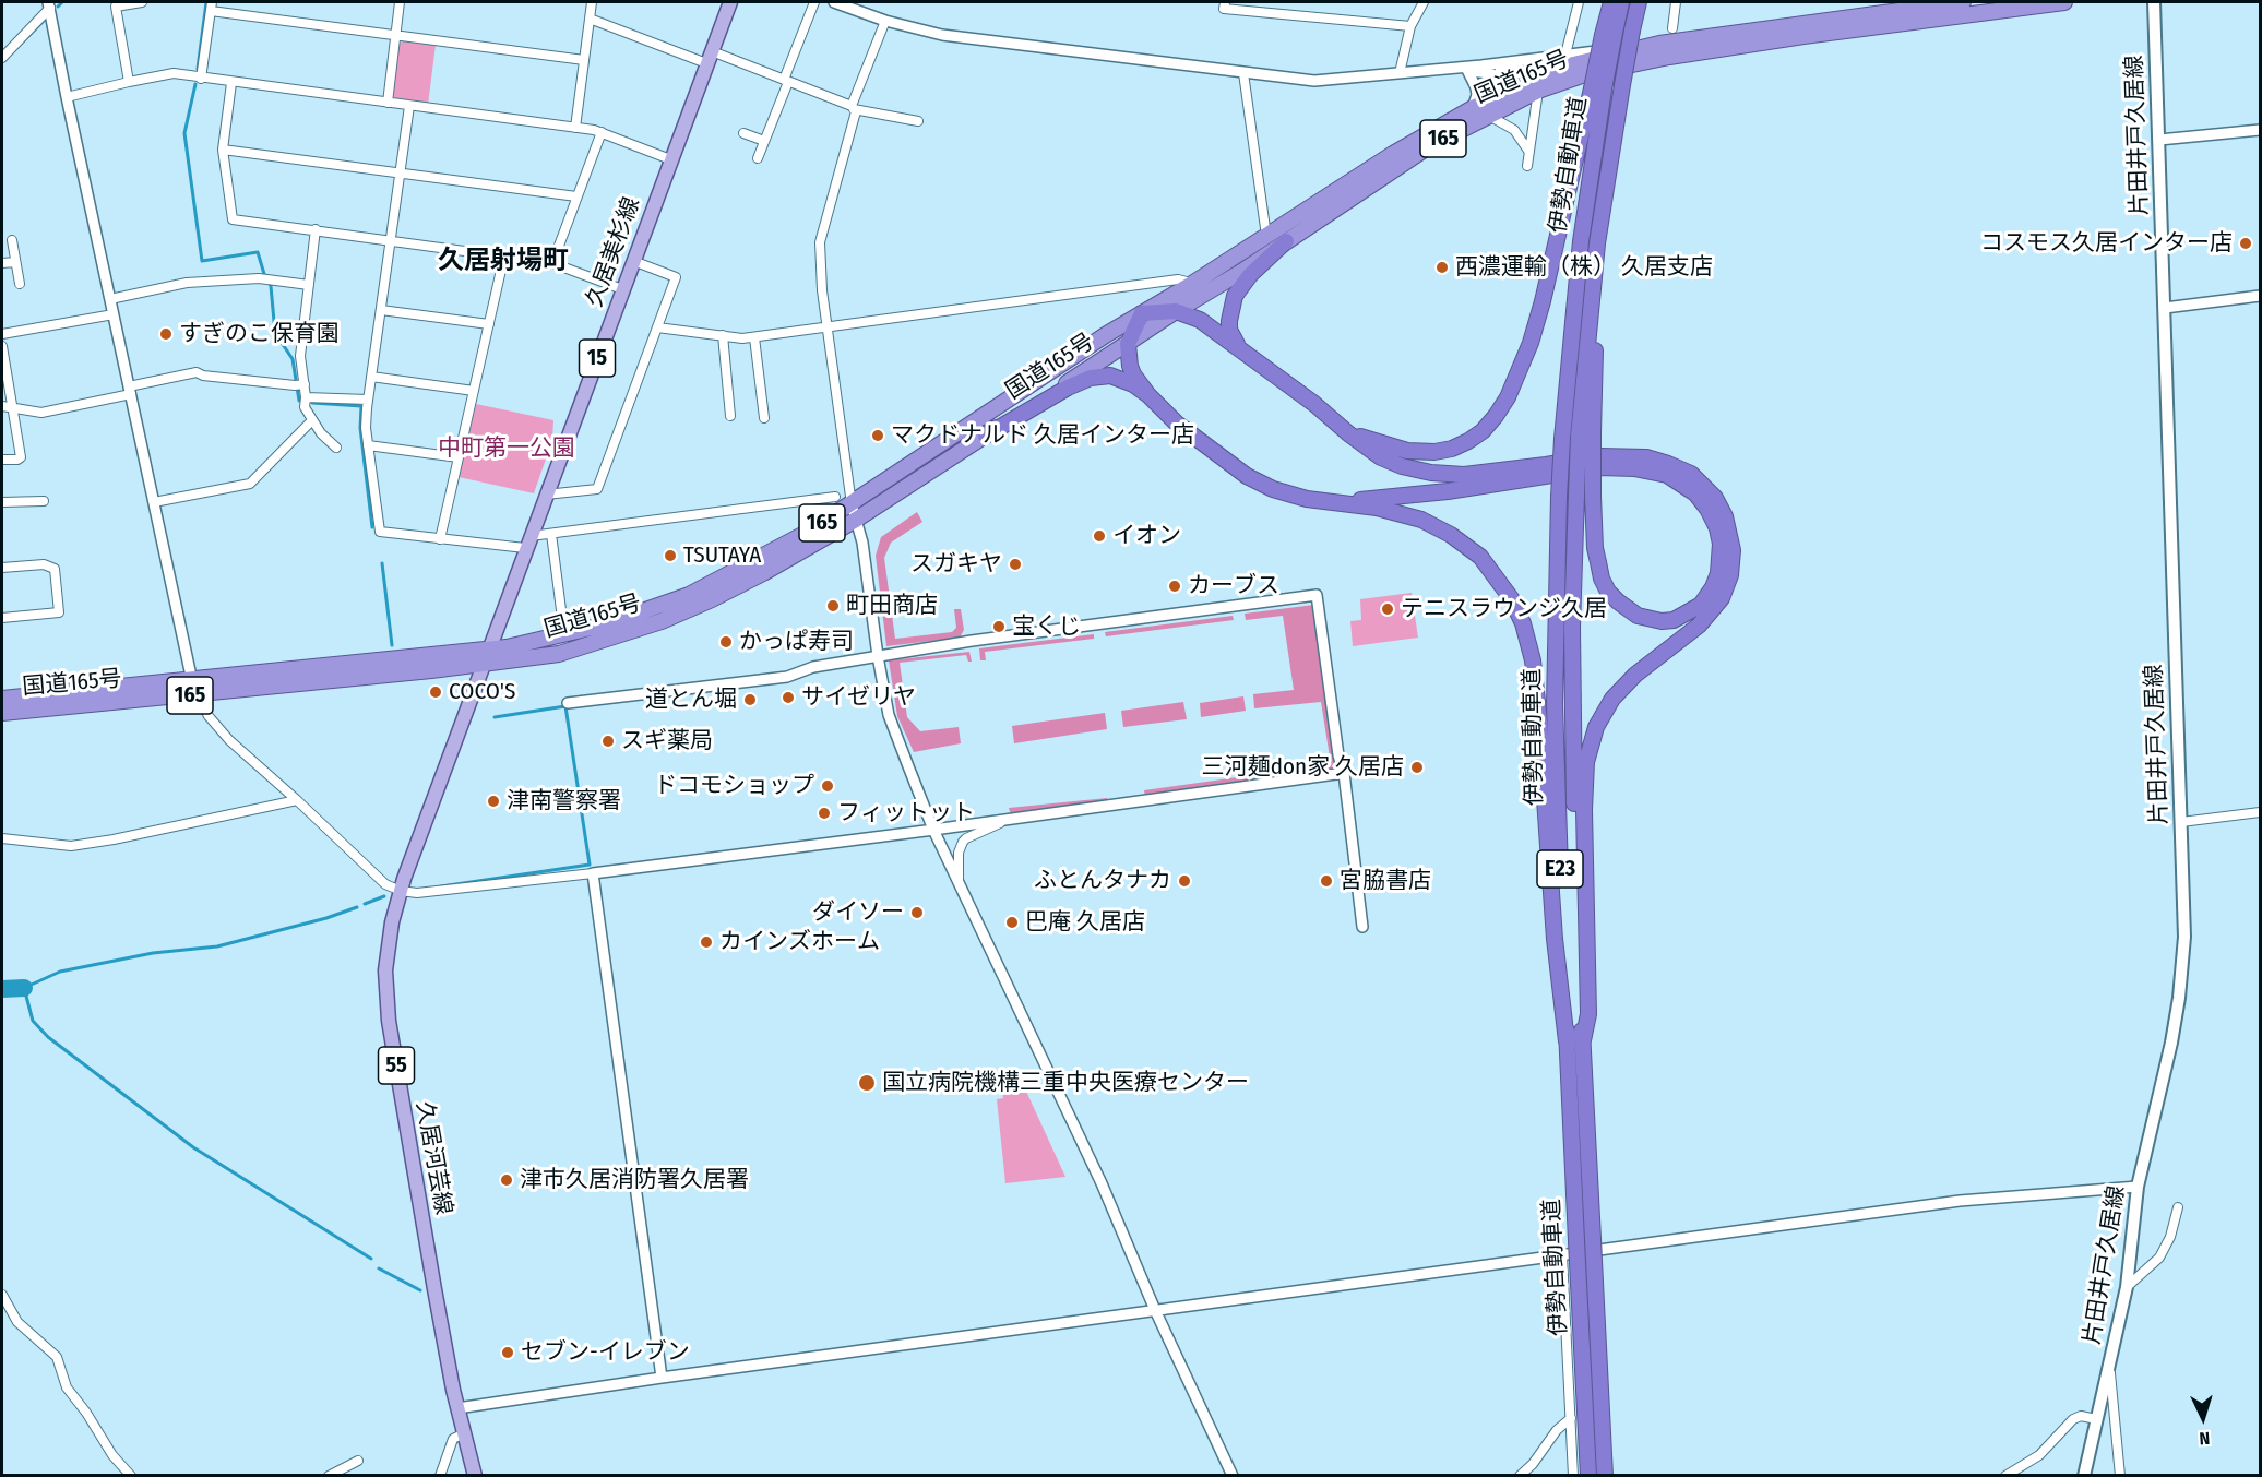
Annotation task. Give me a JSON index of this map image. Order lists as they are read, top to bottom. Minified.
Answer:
{"streets":{"highway":["国道165号","165","伊勢自動車道","E23"],"main road":["片田井戸久居線","久居美杉線","15","55","久居河芸線"]},"crossings":[["国道165号","久居美杉線"],["国道165号","久居河芸線"],["久居美杉線","久居河芸線"]],"districts":["久居射場町"],"parks":["中町第一公園"],"places":["コスモス久居インター店","西濃運輸（株） 久居支店","すぎのこ保育園","マクドナルド 久居インター店","イオン","TSUTAYA","スガキヤ","カーブス","町田商店","テニスラウンジ久居","宝くじ","かっぱ寿司","COCO'S","サイゼリヤ","道とん堀","スギ薬局","三河麺don家 久居店","ドコモショップ","津南警察署","フィットット","ふとんタナカ","宮脇書店","ダイソー","巴庵 久居店","カインズホーム","国立病院機構三重中央医療センター","津市久居消防署久居署","セブン-イレブン"],"north":"bottom"}
